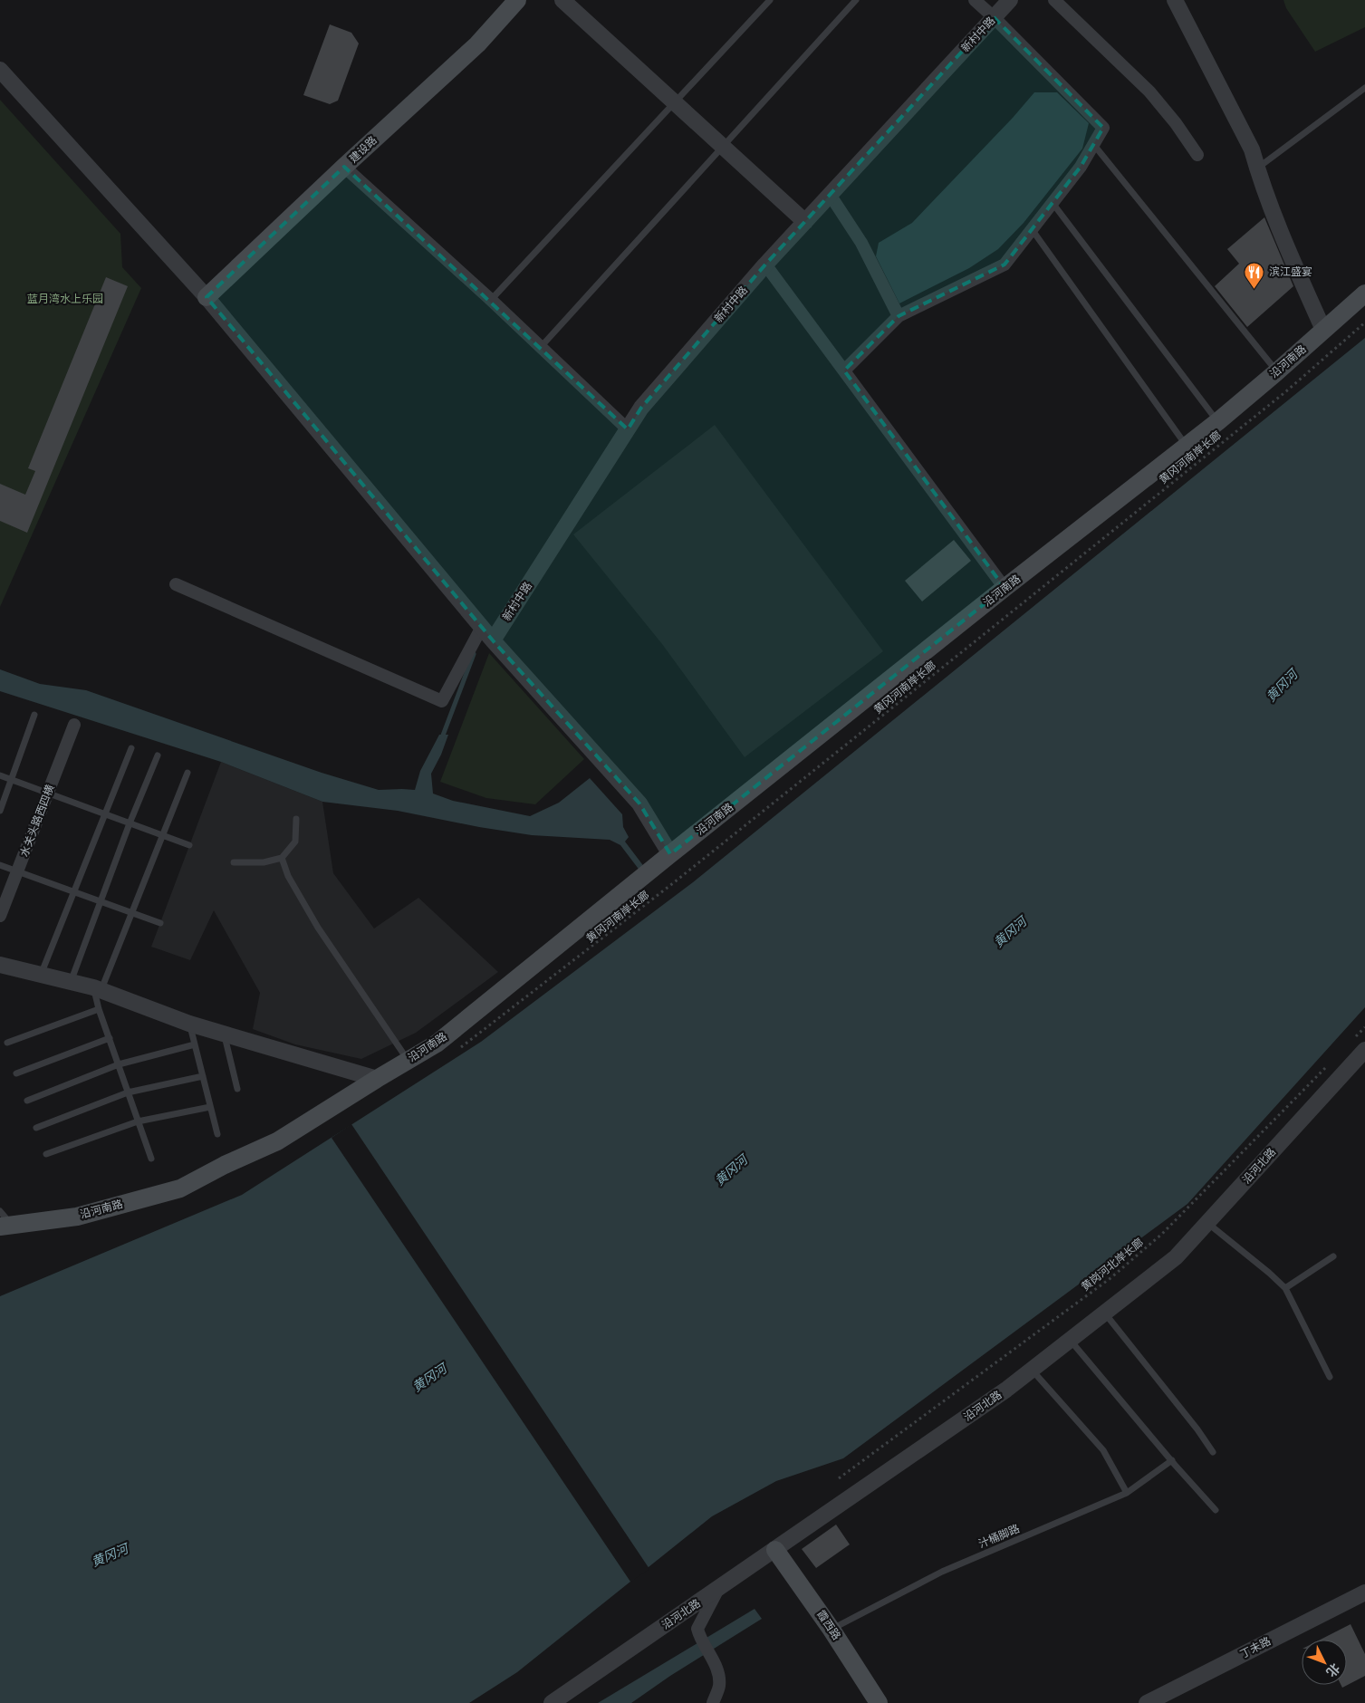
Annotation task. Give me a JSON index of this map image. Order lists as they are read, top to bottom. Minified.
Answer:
{"streets":{"main road":["建设路","沿河南路","霞西路"],"street":["新村中路","水关头路西四横","沿河北路","丁未路"],"lane":["汁桶脚路"],"path":["黄冈河南岸长廊","黄岗河北岸长廊"]},"crossings":[["沿河北路","霞西路"],["汁桶脚路","霞西路"]],"water":["黄冈河"],"parks":["蓝月湾水上乐园"],"places":{"restaurant":["滨江盛宴"]},"north":"bottom right"}
